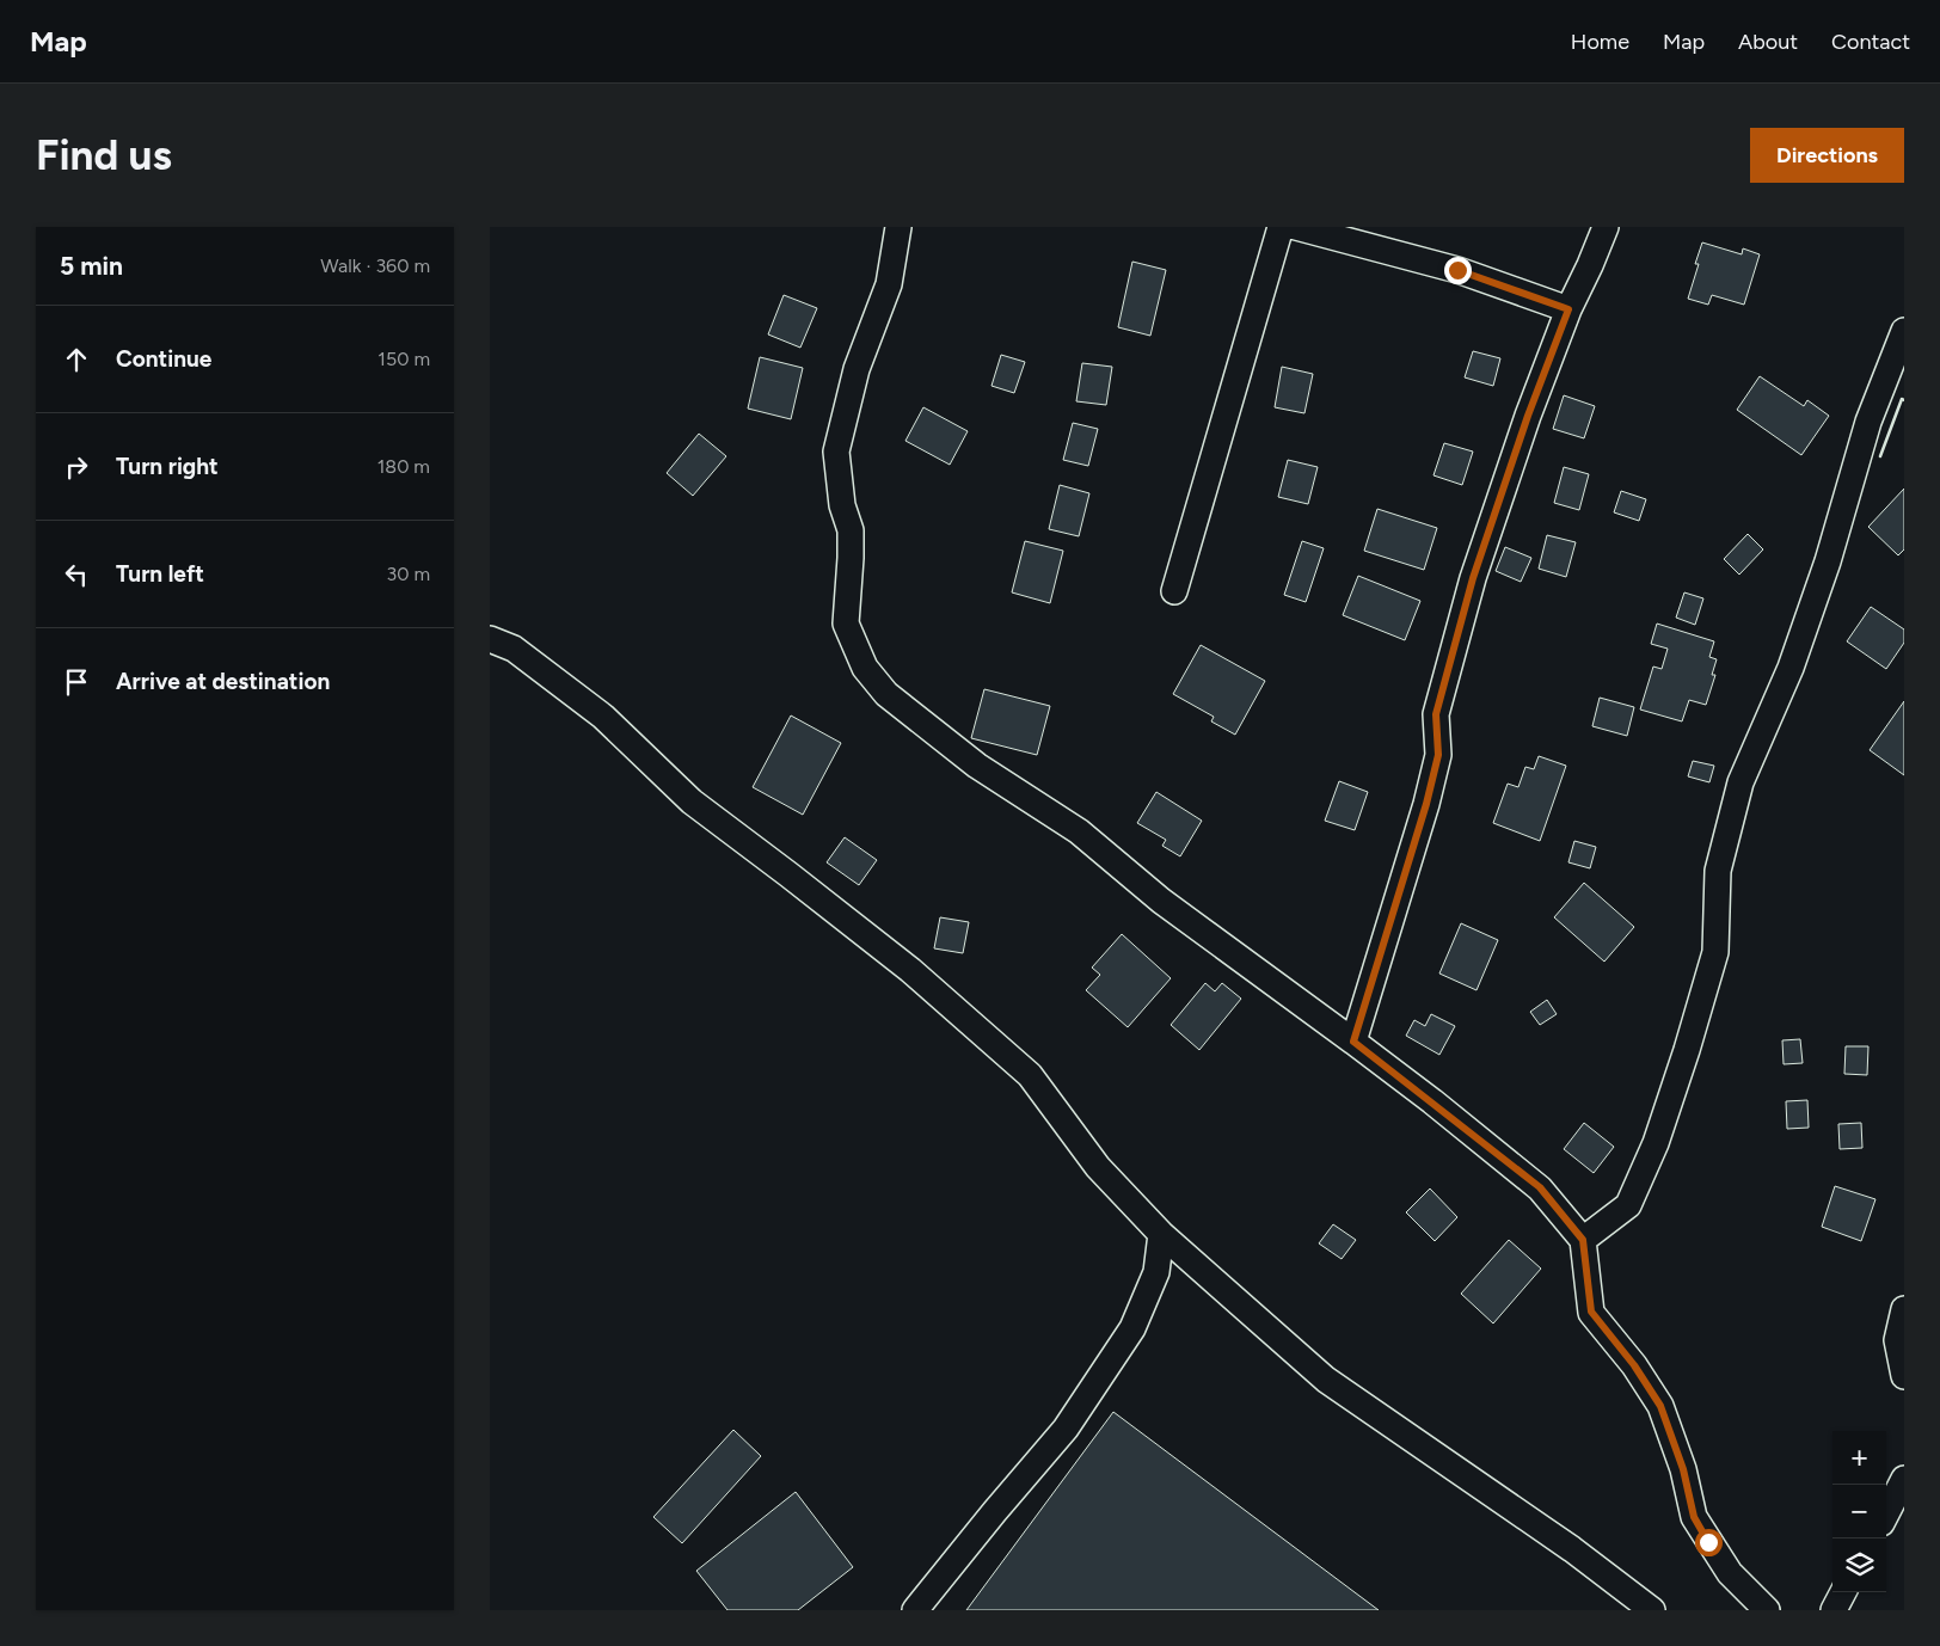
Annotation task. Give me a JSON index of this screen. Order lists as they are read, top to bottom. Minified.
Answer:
{"page":{"header":"Map","nav":["Home","Map","About","Contact"],"buttons":"Directions","title":"Find us","heading":["5 min","Walk · 360 m"],"list":[["Continue","150 m"],["Turn right","180 m"],["Turn left","30 m"],"Arrive at destination"],"map_buttons":["+","−"]}}
